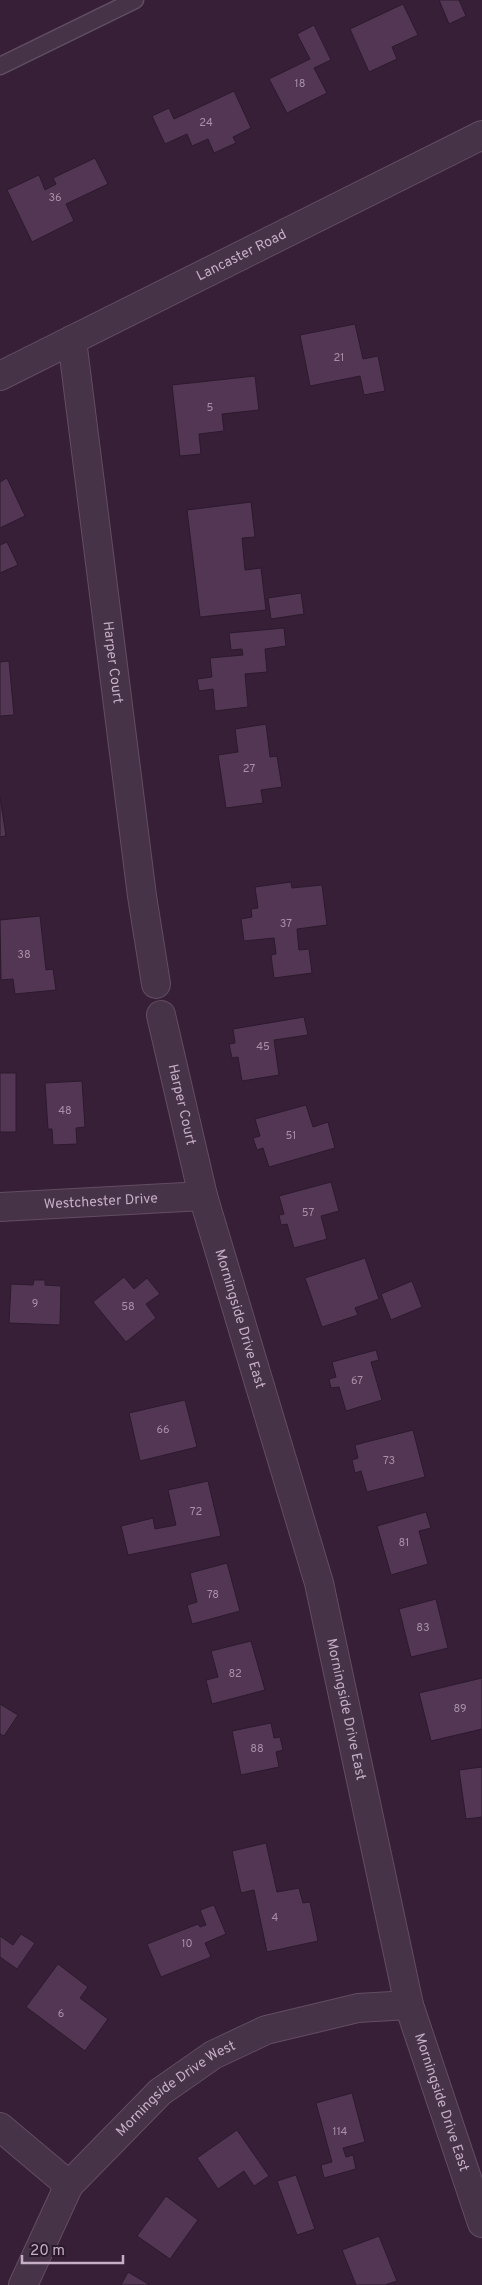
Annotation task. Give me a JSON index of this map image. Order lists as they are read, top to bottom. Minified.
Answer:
{"streets":{"street":["Lancaster Road","Harper Court","Westchester Drive","Morningside Drive East","Morningside Drive West"]},"crossings":[["Lancaster Road","Harper Court"],["Harper Court","Westchester Drive"],["Harper Court","Morningside Drive East"],["Westchester Drive","Morningside Drive East"],["Morningside Drive East","Morningside Drive West"]],"house_numbers":["18","24","36","21","5","27","37","38","45","48","51","57","9","58","67","66","73","72","81","78","83","82","89","88","4","10","6","114"],"scale_bar":"20 m"}
